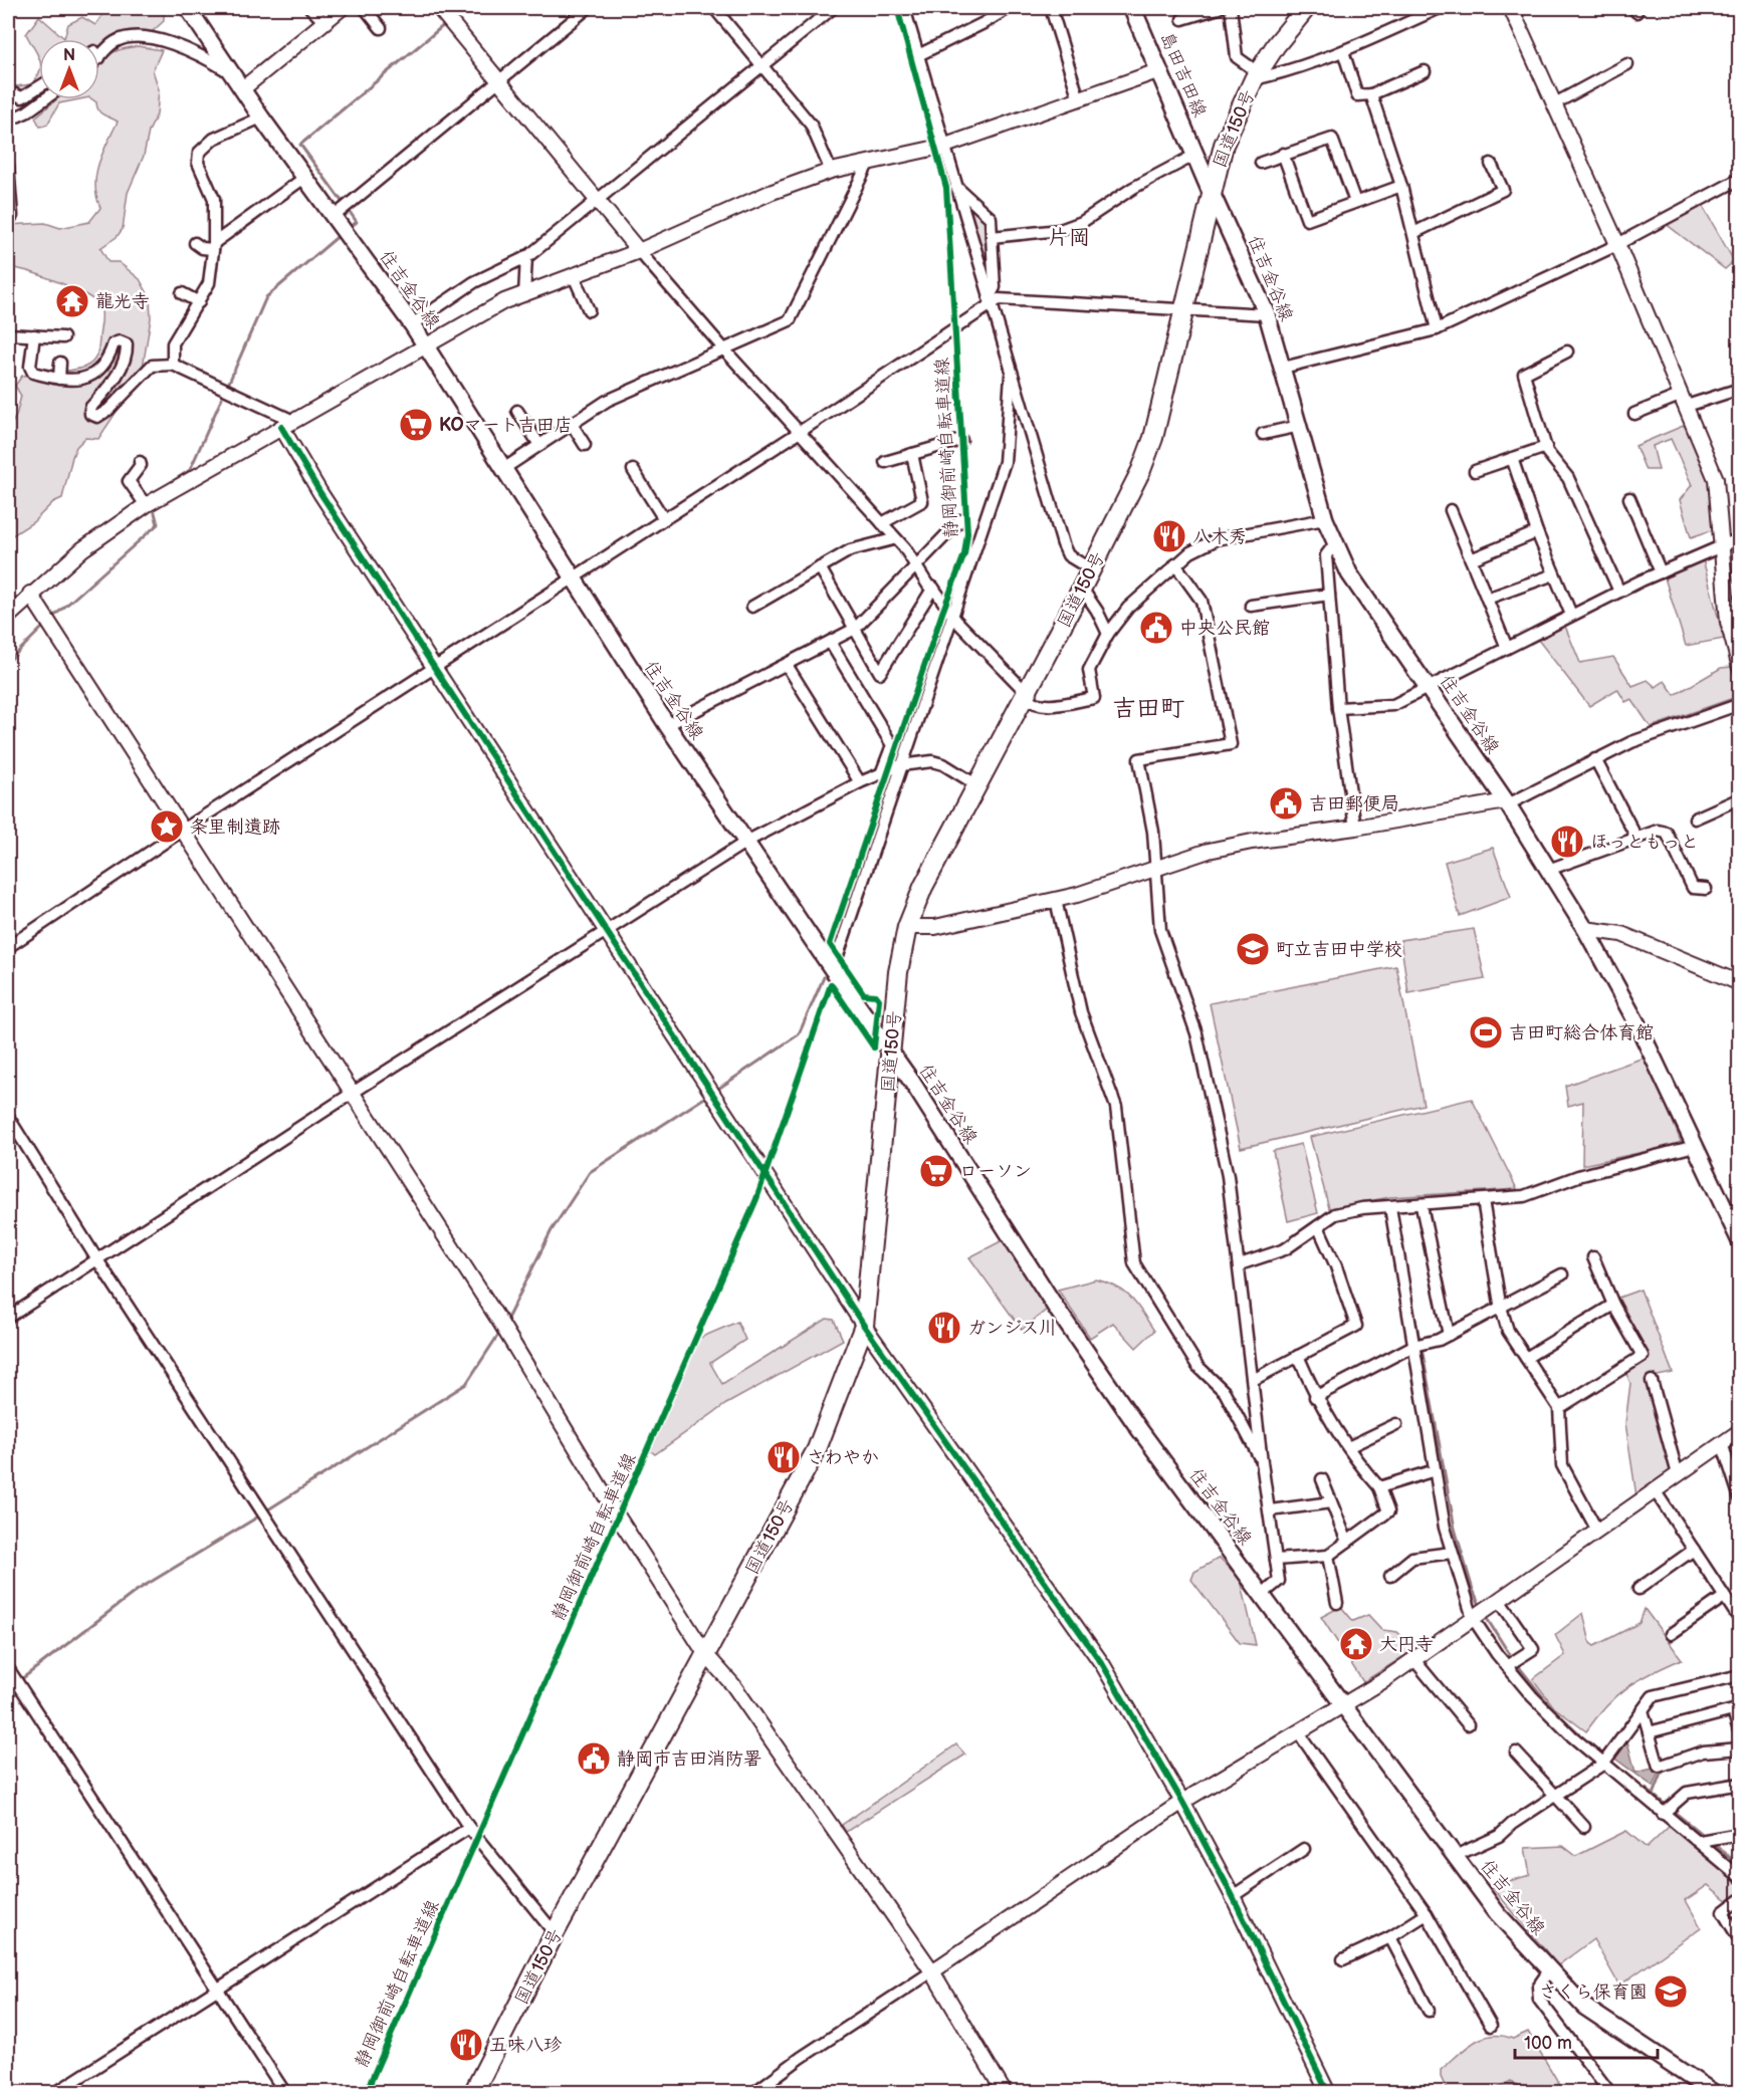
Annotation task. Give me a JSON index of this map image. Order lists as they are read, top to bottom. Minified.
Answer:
{"streets":{"highway":["国道150号"],"main road":["島田吉田線","住吉金谷線"],"cycle path":["静岡御前崎自転車道線"]},"crossings":[["島田吉田線","国道150号"],["島田吉田線","住吉金谷線"],["国道150号","住吉金谷線"]],"districts":["片岡","吉田町"],"places":{"temple":["龍光寺","大円寺"],"supermarket":["KOマート吉田店","ローソン"],"restaurant":["八木秀","ほっともっと","ガンジス川","さわやか","五味八珍"],"public building":["中央公民館","吉田郵便局","静岡市吉田消防署"],"place":["条里制遺跡"],"school or university":["町立吉田中学校","さくら保育園"],"sports":["吉田町総合体育館"]},"scale_bar":"100 m","north":"top"}
